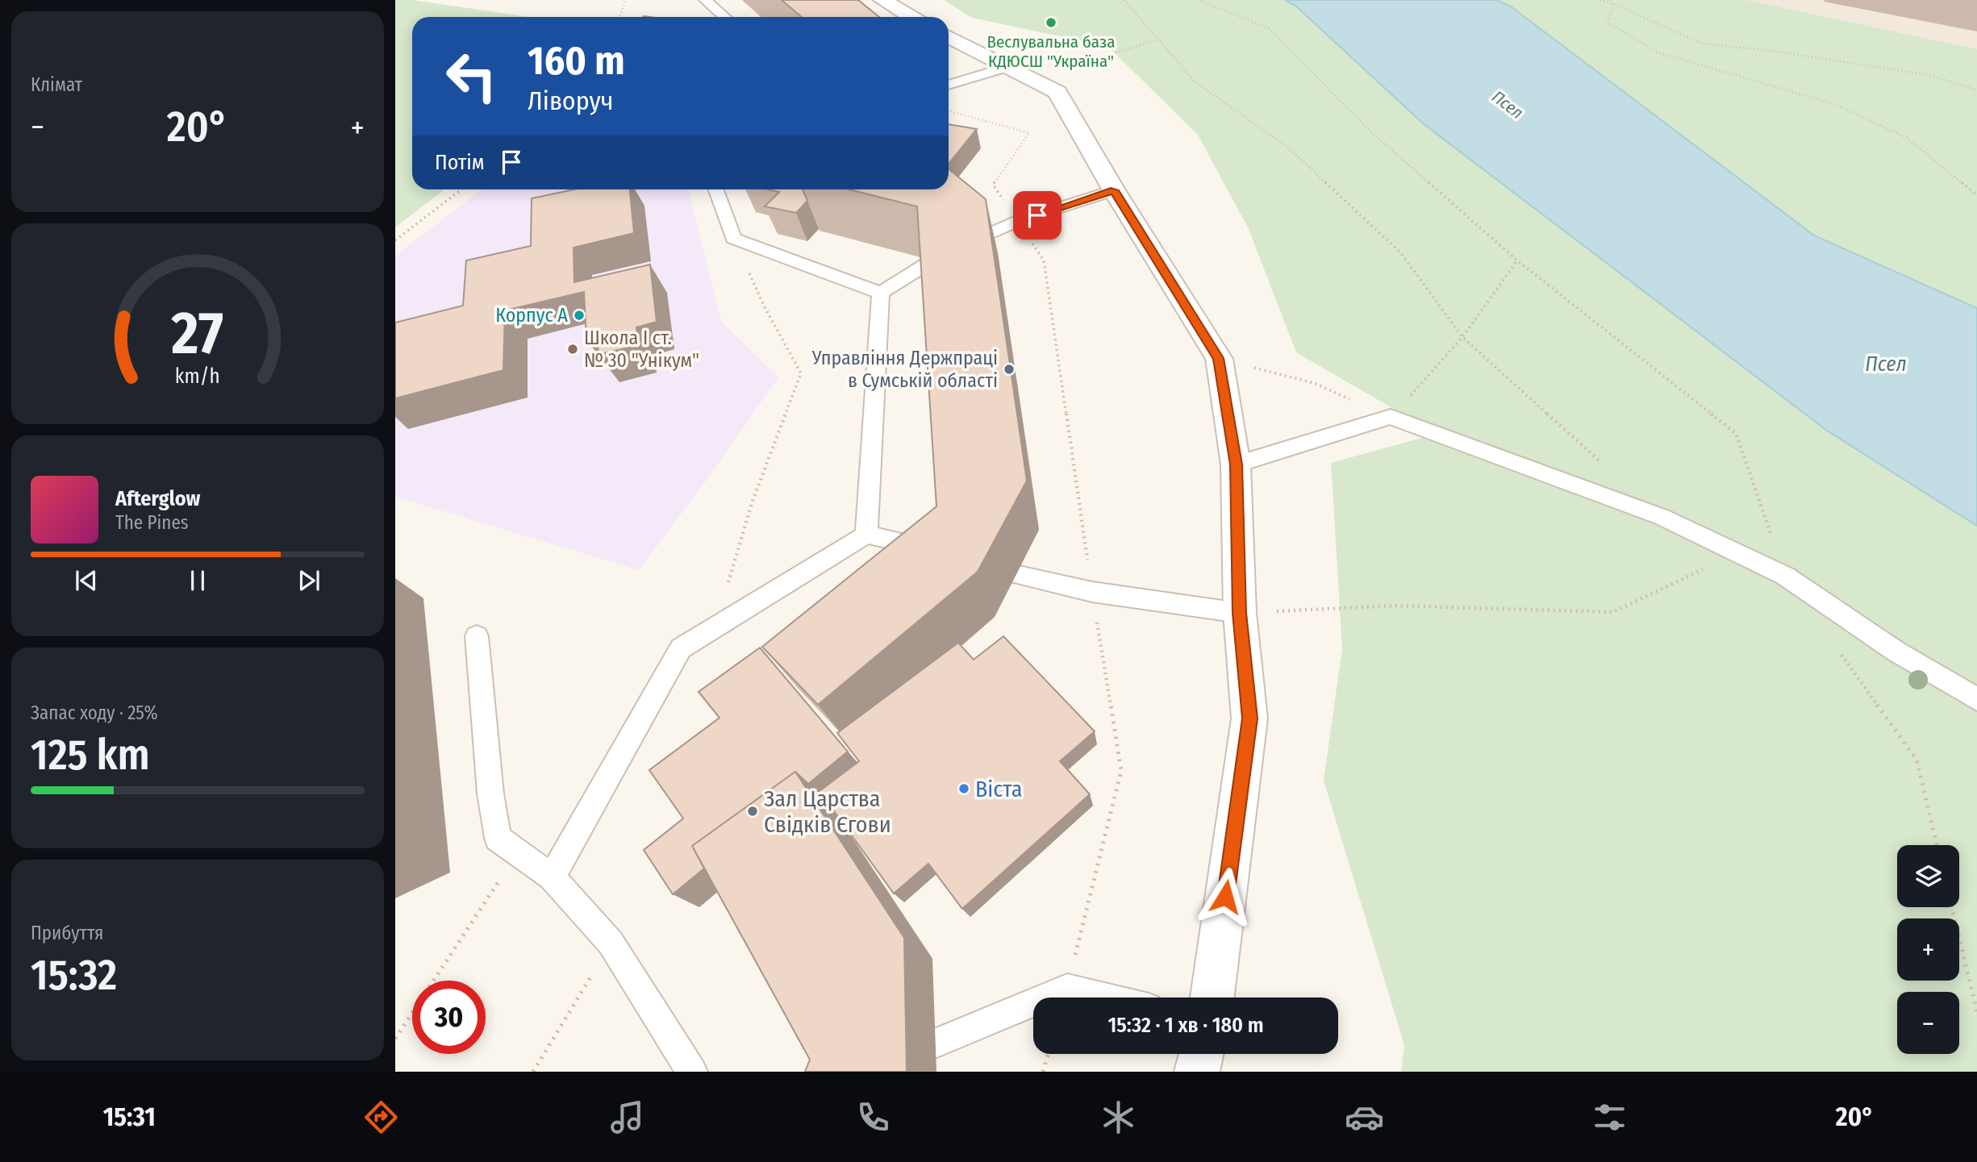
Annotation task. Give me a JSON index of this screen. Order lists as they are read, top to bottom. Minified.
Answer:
{"water":["Псел"],"places":["Веслувальна база КДЮСШ \"Україна\"","Корпус А","Школа І ст. № 30 \"Унікум\"","Управління Держпраці в Сумській області","Віста","Зал Царства Свідків Єгови"],"page":{"tile":["Клімат",["Запас ходу · 25%","125 km"],["Прибуття","15:32"]],"turn":["160 m","Ліворуч"],"heat":["−","20°","+"],"then":"Потім","song":["Afterglow","The Pines"],"map_buttons":["+","−"],"limit":"30","trip":"15:32 · 1 хв · 180 m","tabs":["15:31","20°"],"gauge":["27","km/h"]}}
